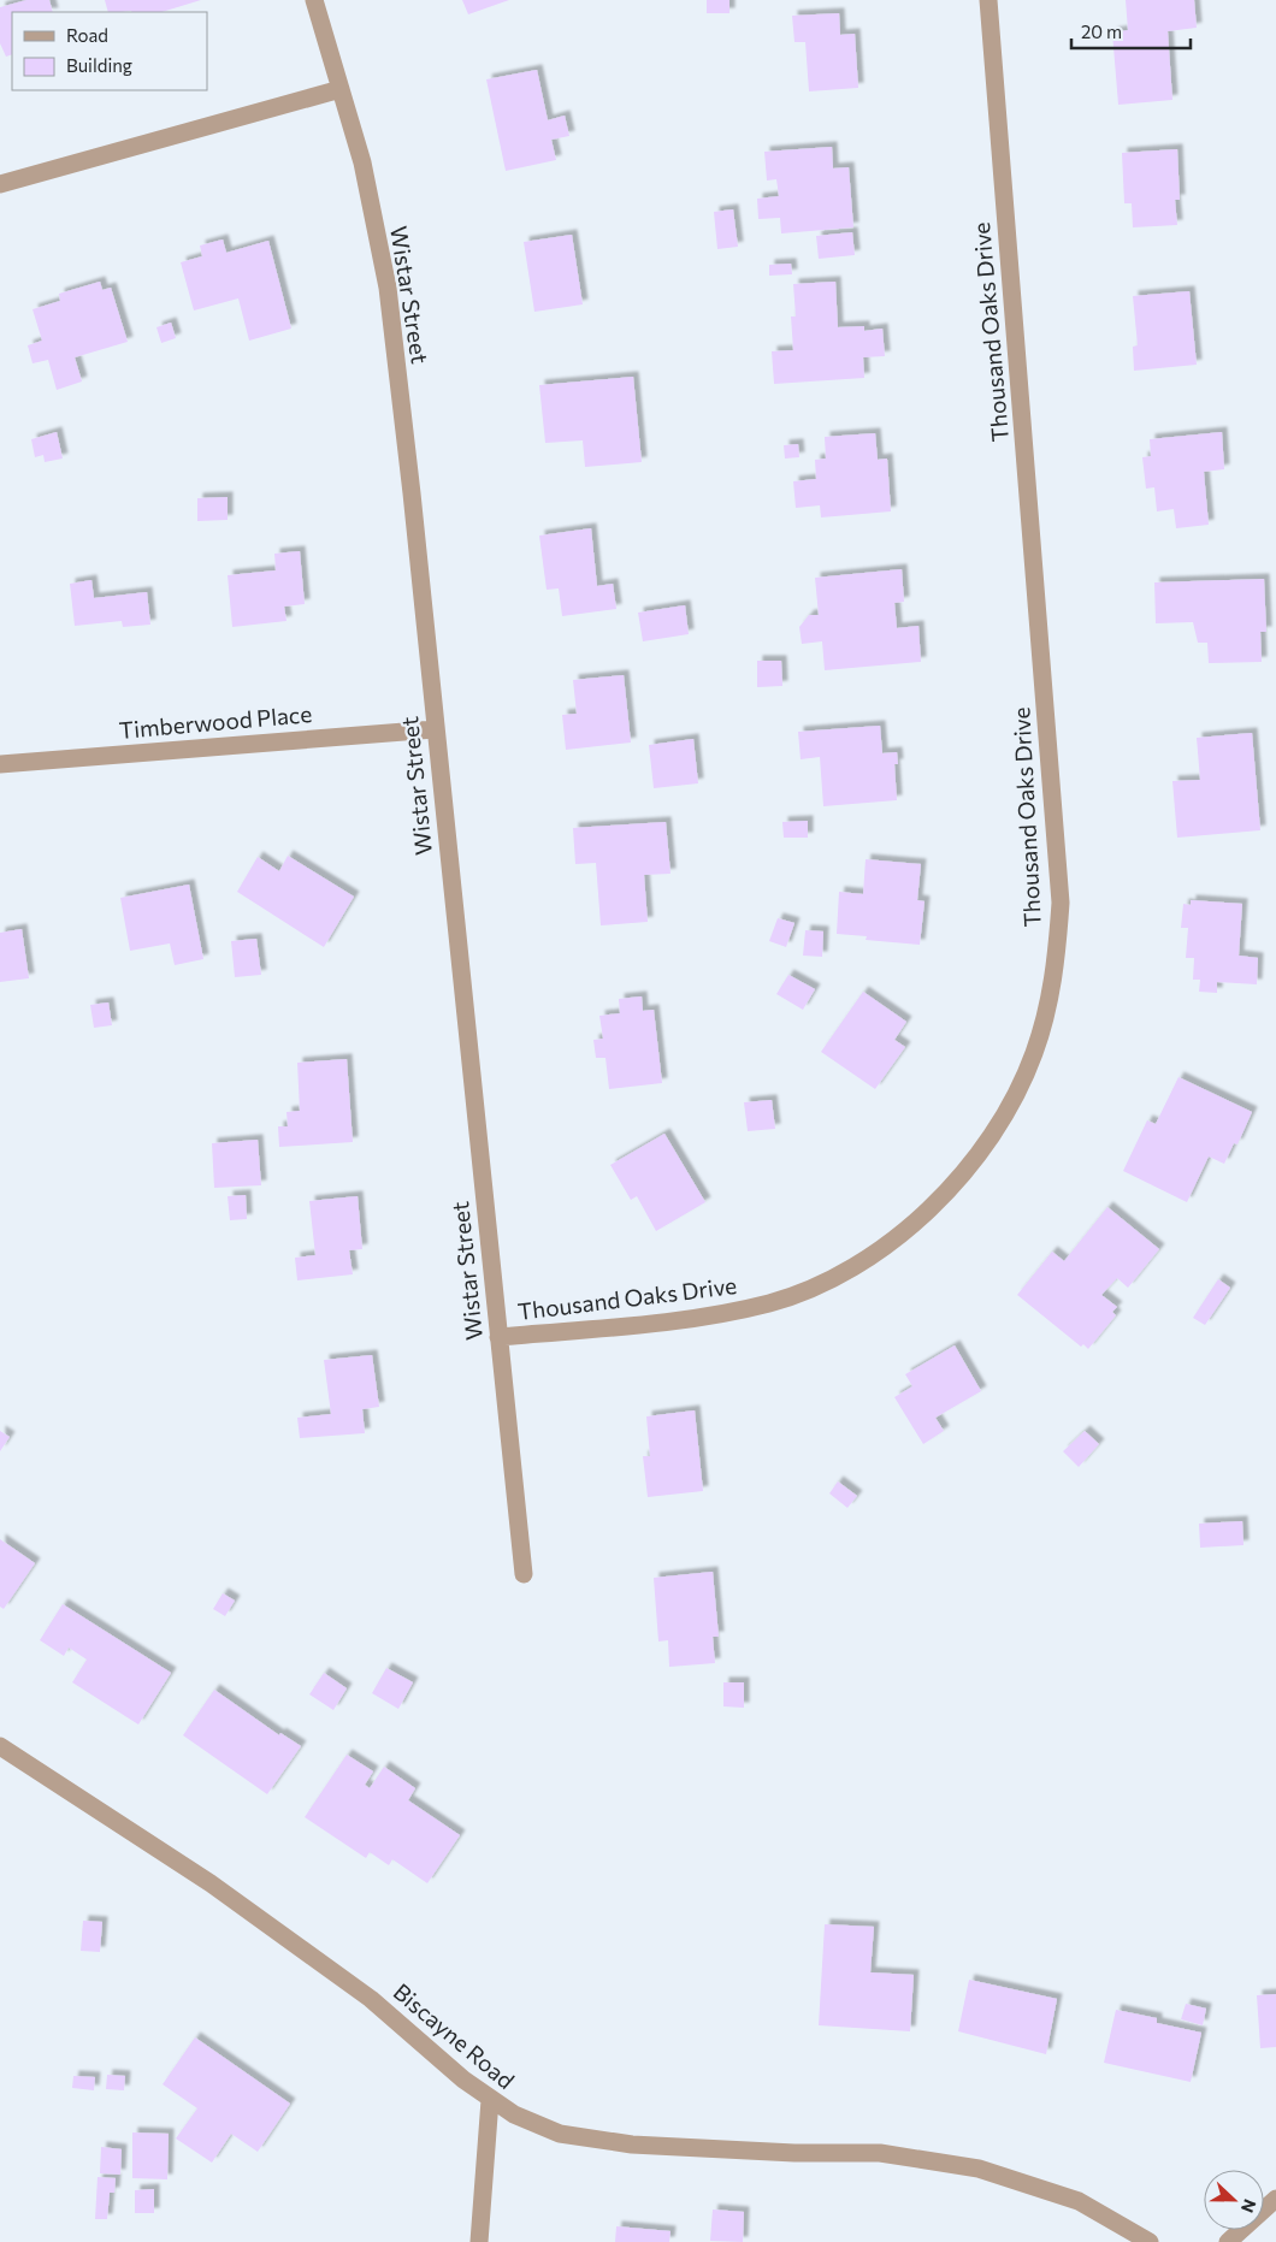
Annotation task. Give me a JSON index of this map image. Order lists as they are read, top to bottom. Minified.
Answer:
{"streets":{"street":["Wistar Street","Thousand Oaks Drive","Timberwood Place","Biscayne Road"]},"crossings":[["Wistar Street","Thousand Oaks Drive"],["Wistar Street","Timberwood Place"]],"legend":["Road","Building"],"scale_bar":"20 m","north":"right"}
